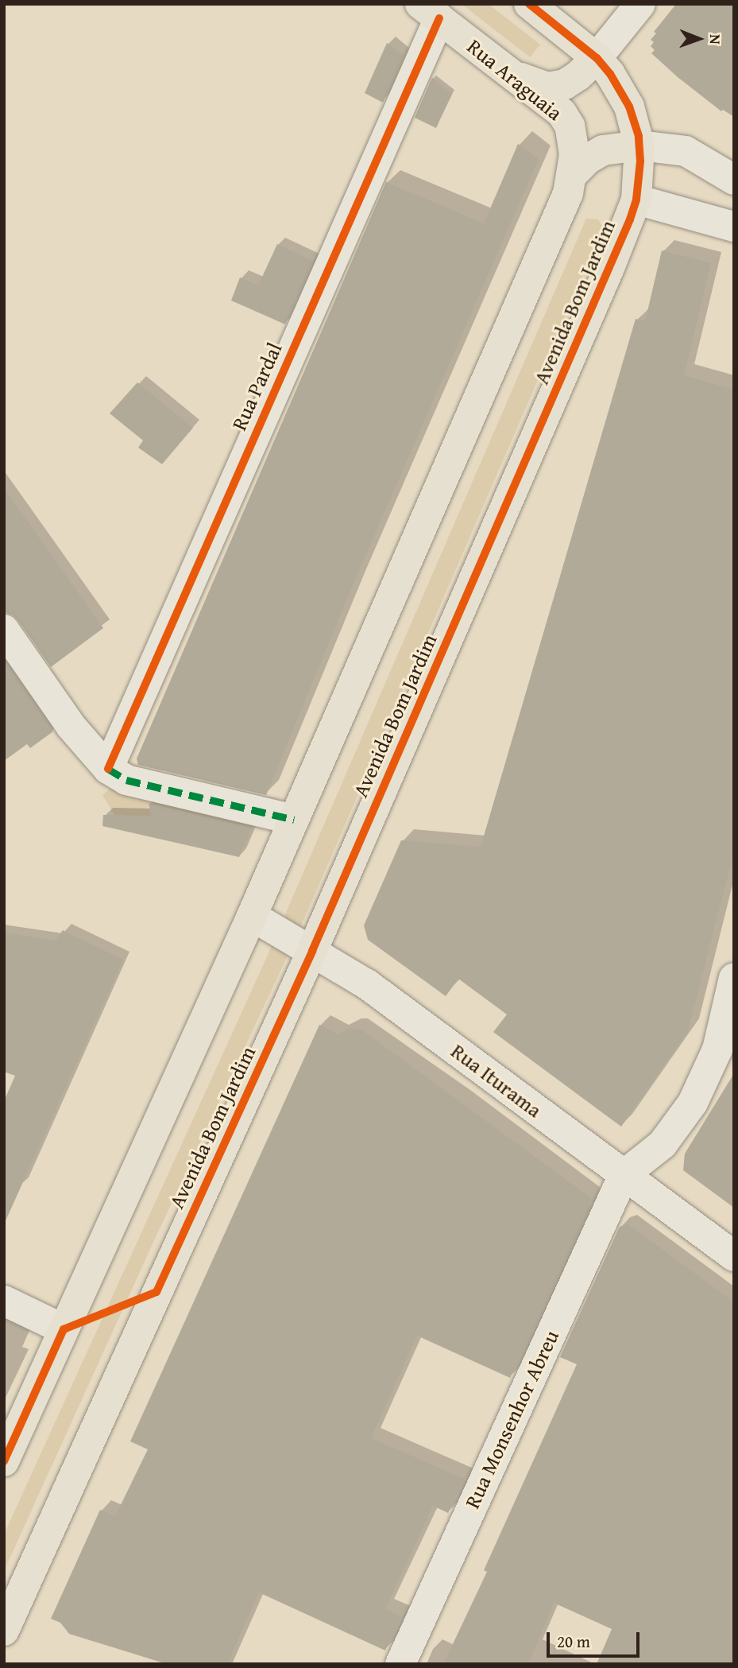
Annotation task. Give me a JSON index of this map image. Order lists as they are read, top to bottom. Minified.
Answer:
{"streets":{"main road":["Rua Araguaia","Avenida Bom Jardim"],"street":["Rua Pardal","Rua Iturama","Rua Monsenhor Abreu"]},"crossings":[["Rua Araguaia","Rua Pardal"],["Avenida Bom Jardim","Rua Iturama"],["Rua Iturama","Rua Monsenhor Abreu"]],"scale_bar":"20 m","north":"right"}
